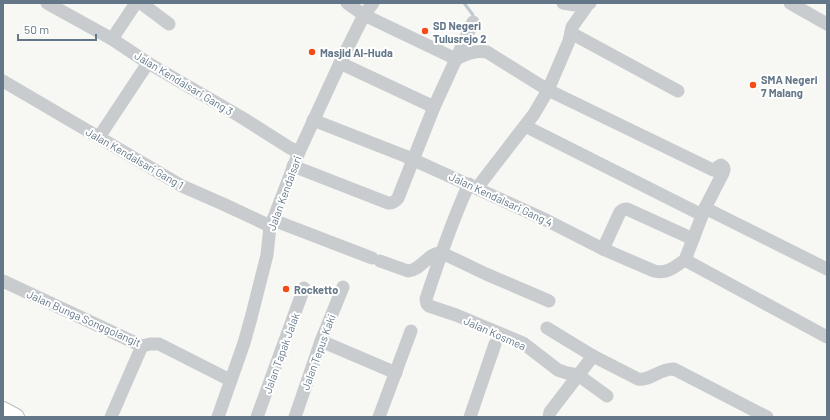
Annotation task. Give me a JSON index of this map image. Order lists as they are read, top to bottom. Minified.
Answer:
{"streets":{"street":["Jalan Kendalsari Gang 3","Jalan Kendalsari Gang 1","Jalan Kendalsari","Jalan Kendalsari Gang 4","Jalan Bunga Songgolangit","Jalan Kosmea","Jalan Tepus Kaki","Jalan Tapak Jalak"]},"crossings":[["Jalan Kendalsari Gang 3","Jalan Kendalsari"],["Jalan Kendalsari Gang 1","Jalan Kendalsari"],["Jalan Kendalsari Gang 1","Jalan Kosmea"],["Jalan Kendalsari","Jalan Kendalsari Gang 4"],["Jalan Kendalsari","Jalan Bunga Songgolangit"]],"places":["SD Negeri Tulusrejo 2","Masjid Al-Huda","SMA Negeri 7 Malang","Rocketto"],"scale_bar":"50 m"}
